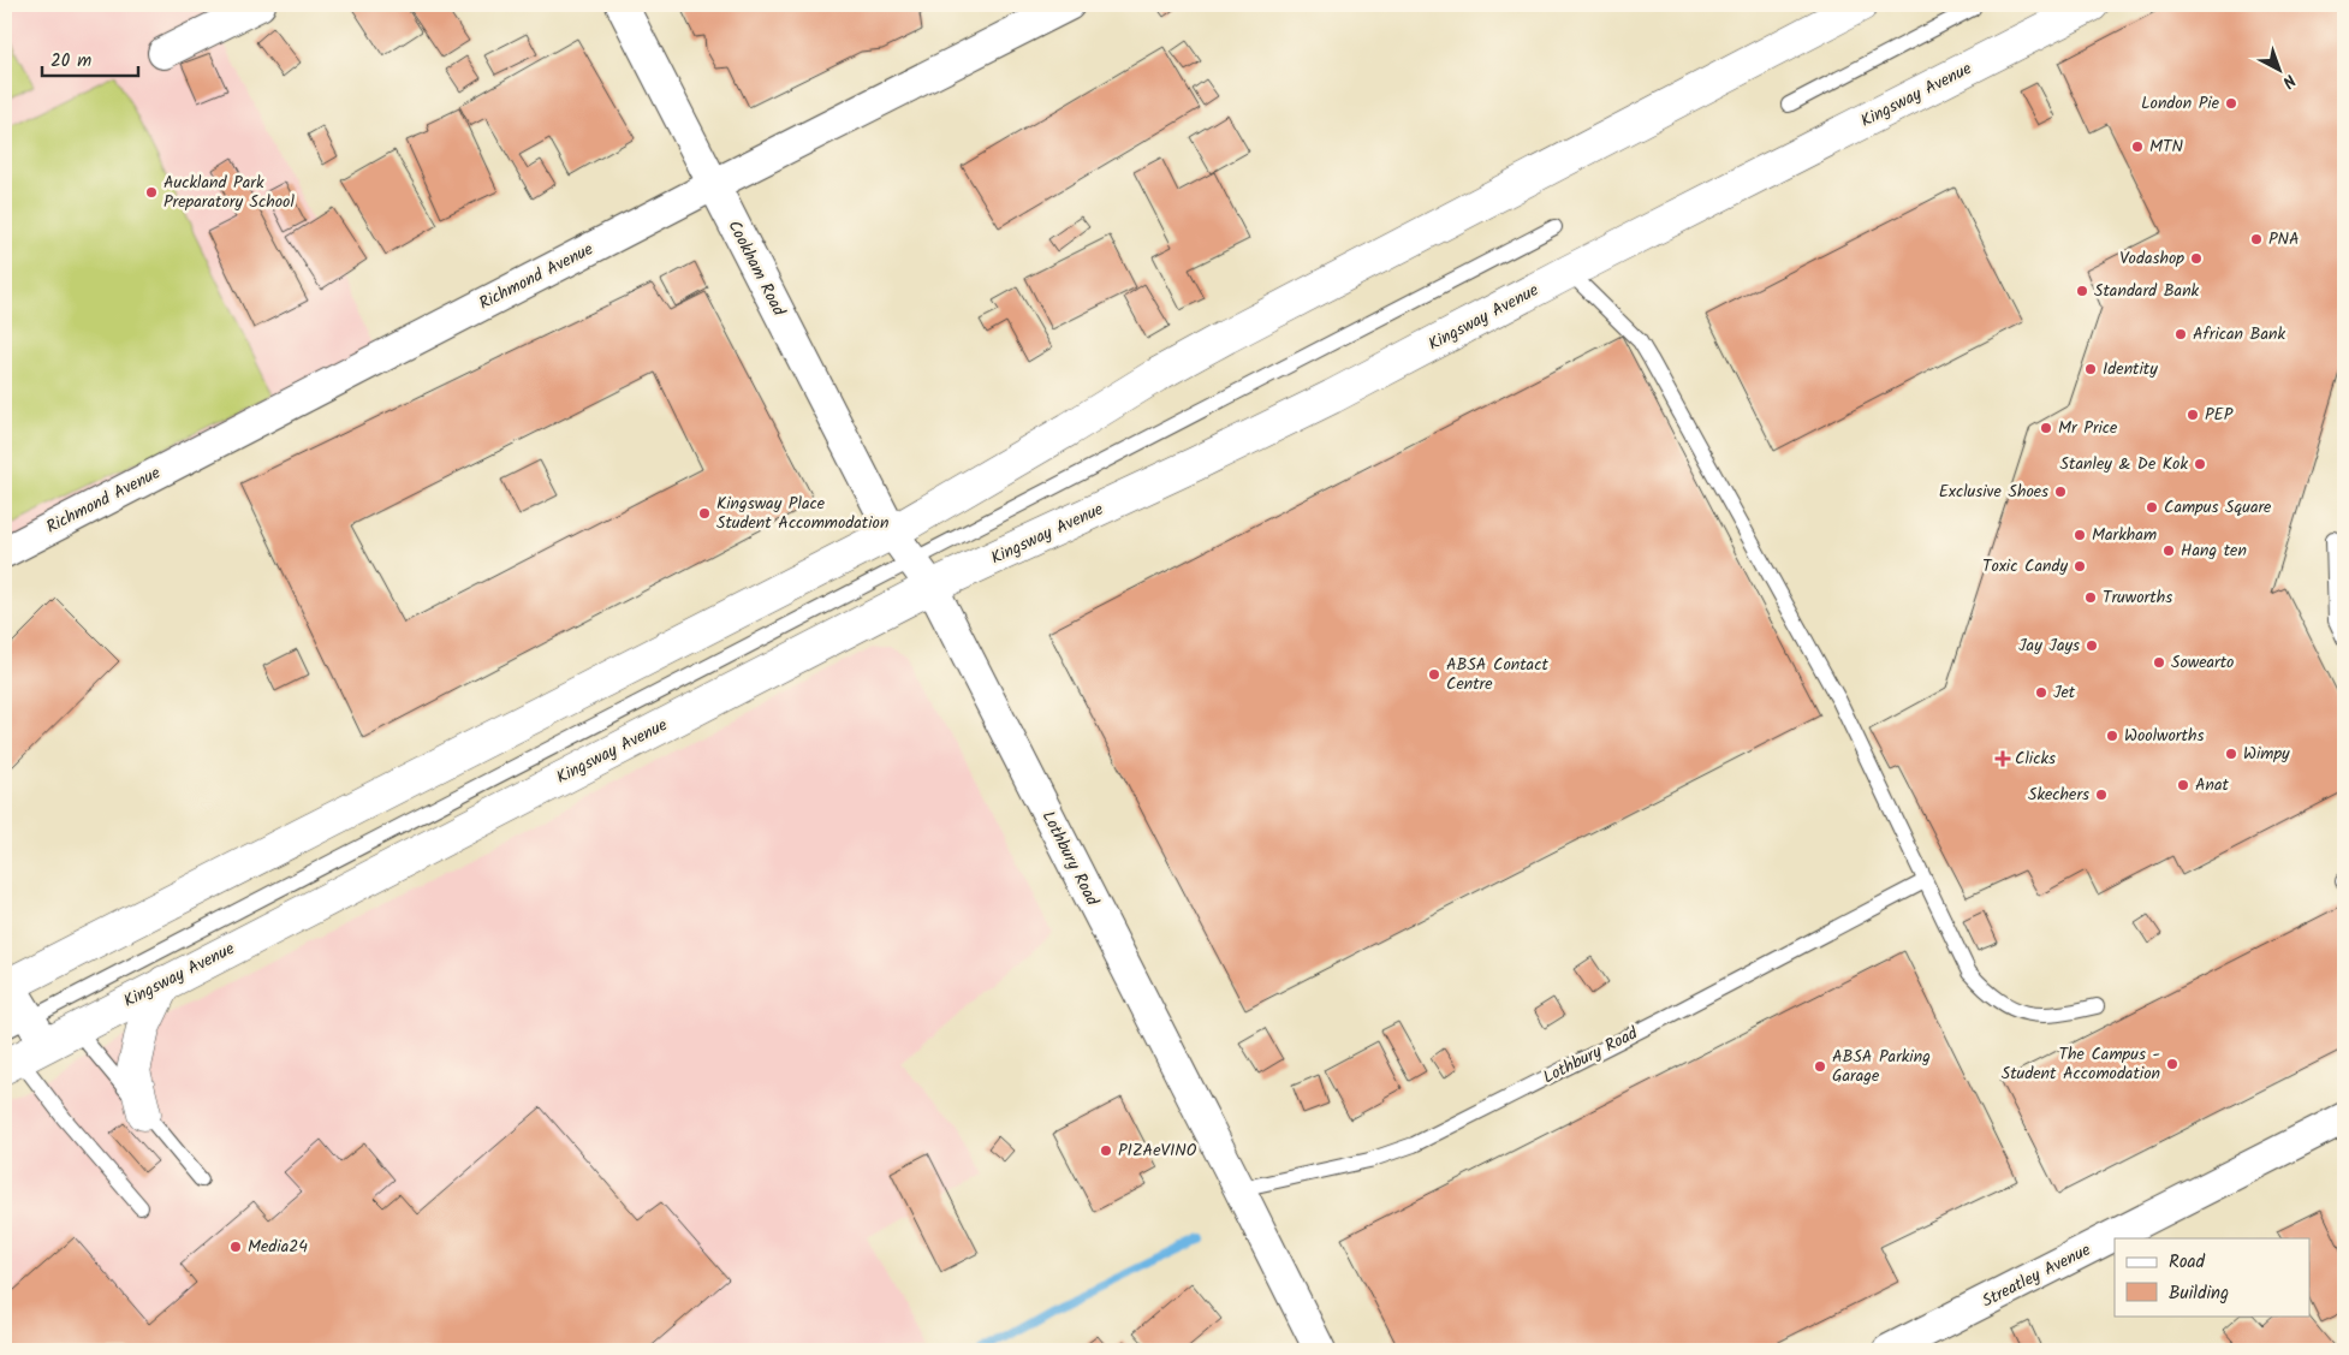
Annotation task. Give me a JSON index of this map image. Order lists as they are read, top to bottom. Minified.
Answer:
{"streets":{"main road":["Kingsway Avenue"],"street":["Cookham Road","Richmond Avenue","Lothbury Road","Streatley Avenue"]},"crossings":[["Kingsway Avenue","Lothbury Road"],["Cookham Road","Richmond Avenue"],["Cookham Road","Lothbury Road"]],"places":{"other":["London Pie","MTN","Auckland Park Preparatory School","PNA","Vodashop","Standard Bank","African Bank","Identity","PEP","Mr Price","Stanley & De Kok","Exclusive Shoes","Campus Square","Kingsway Place Student Accommodation","Markham","Hang ten","Toxic Candy","Truworths","Jay Jays","Sowearto","ABSA Contact Centre","Jet","Woolworths","Wimpy","Anat","Skechers","The Campus - Student Accomodation","ABSA Parking Garage","PIZAeVINO","Media24"],"health":["Clicks"]},"legend":["Road","Building"],"scale_bar":"20 m","north":"bottom right"}
